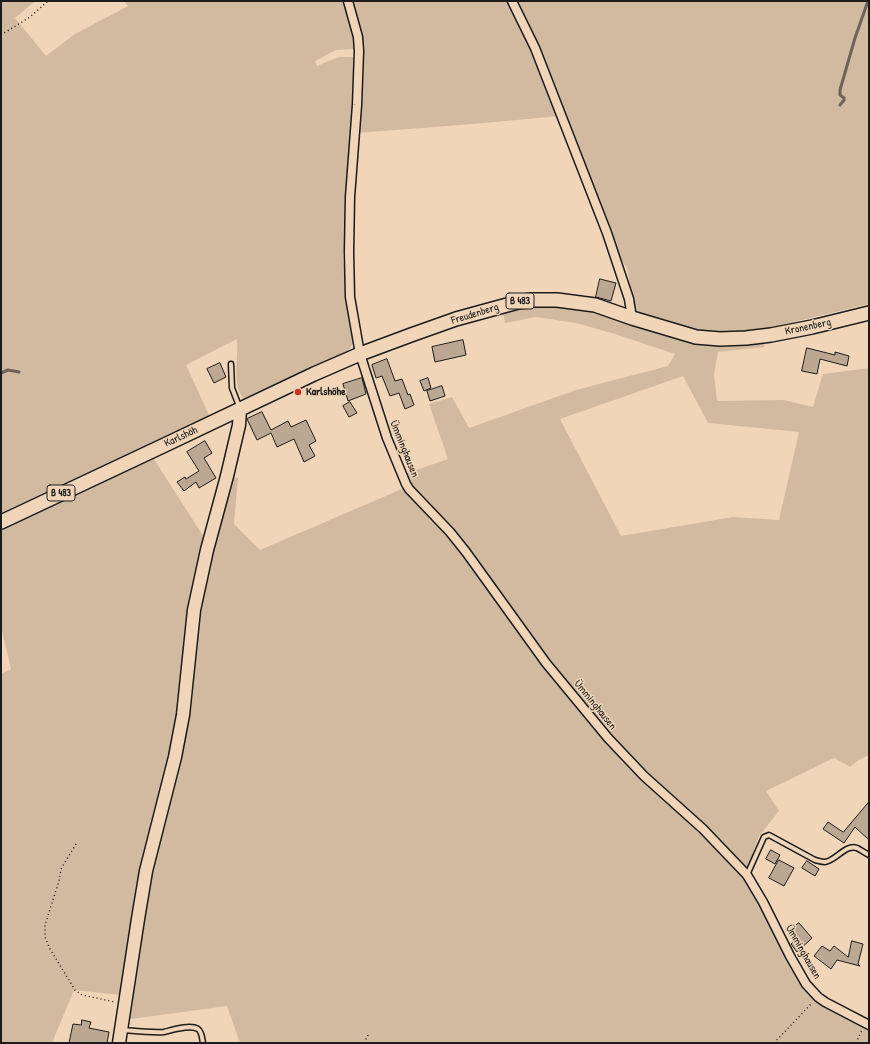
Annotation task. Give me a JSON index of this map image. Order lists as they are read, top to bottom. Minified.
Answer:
{"streets":{"main road":["B 483","Freudenberg","Kronenberg","Karlshöh"],"street":["Ümminghausen"]},"crossings":[["Freudenberg","Kronenberg"],["Freudenberg","Karlshöh"],["Freudenberg","Ümminghausen"]],"places":["Karlshöhe"]}
